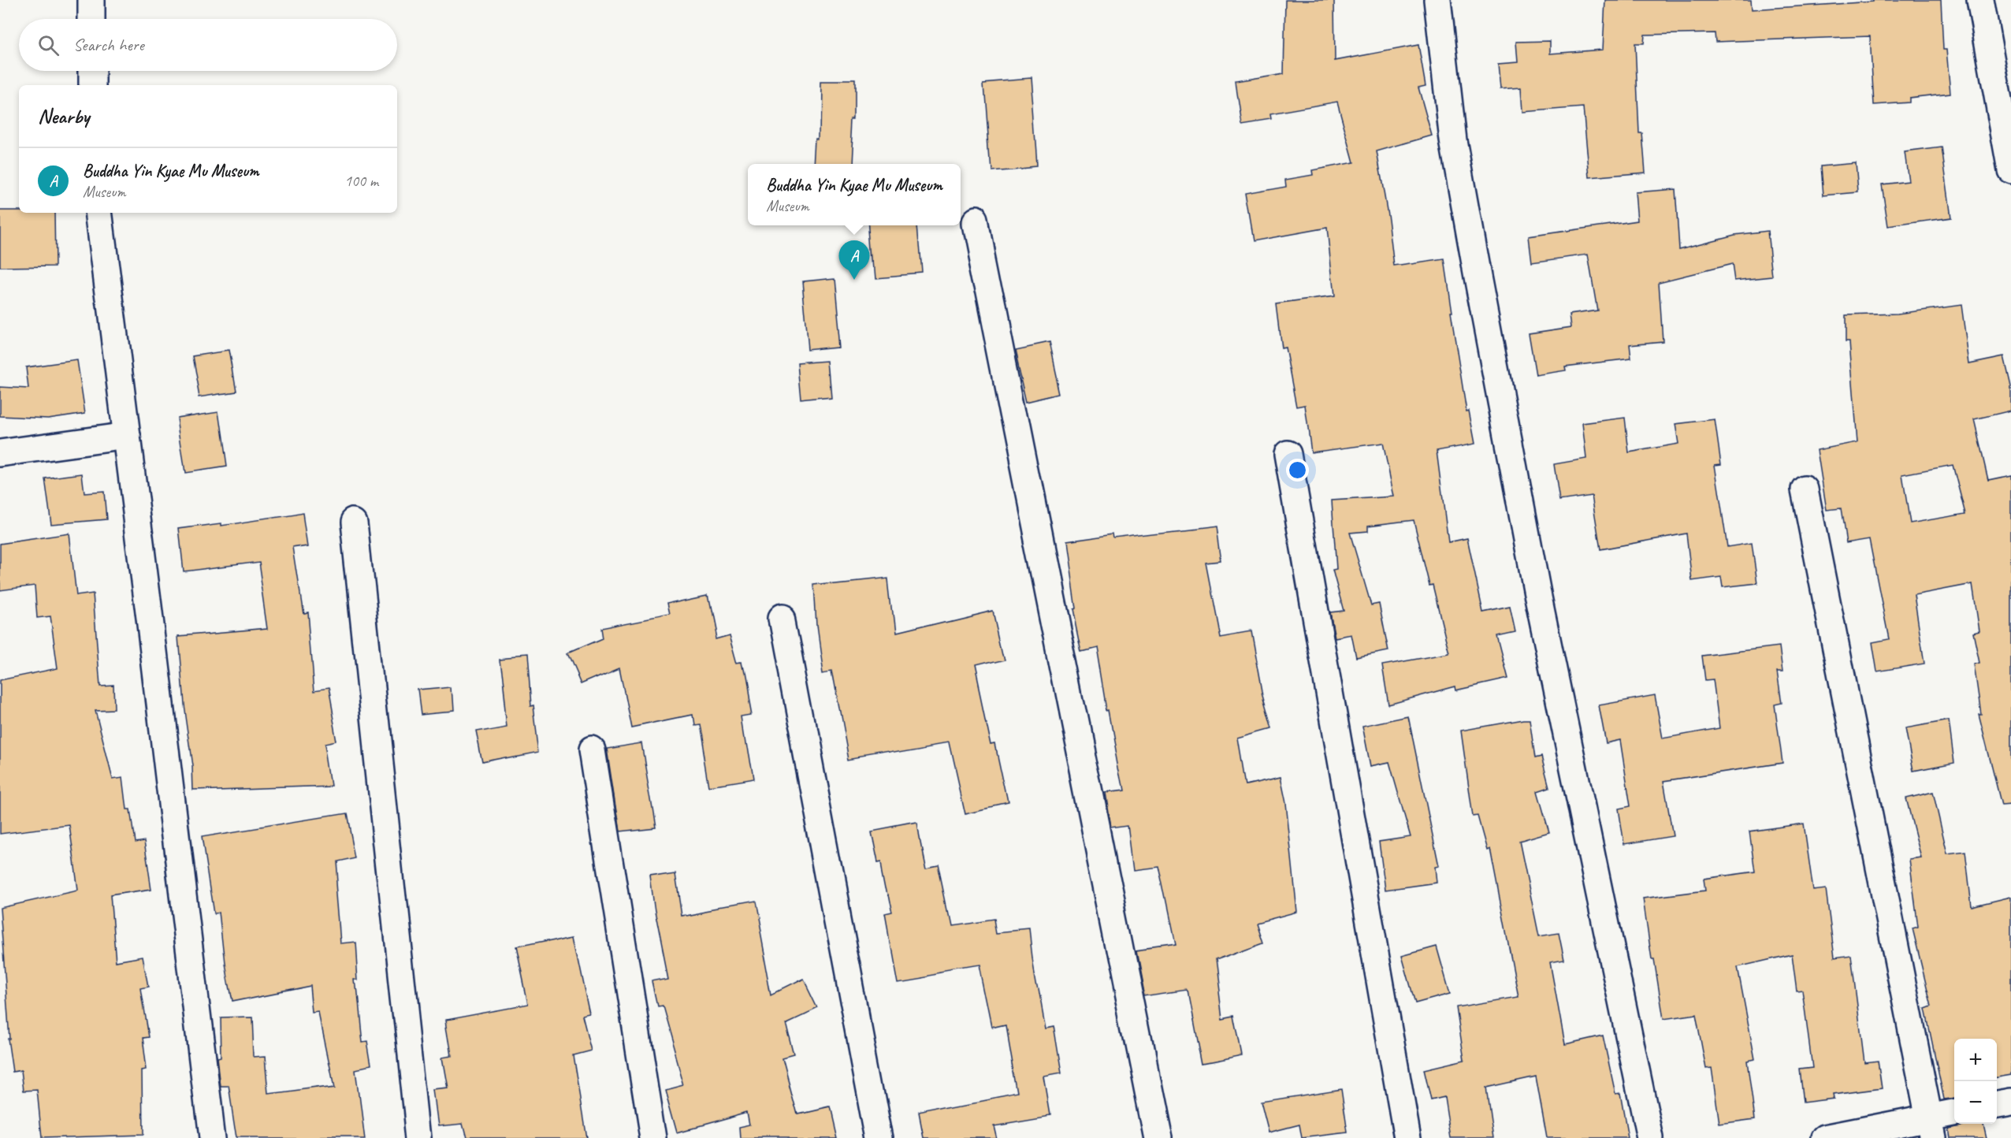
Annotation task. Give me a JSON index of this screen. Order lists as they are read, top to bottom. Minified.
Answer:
{"page":{"search":"Search here","heading":"Nearby","list":[{"mark":"A","name":"Buddha Yin Kyae Mu Museum","note":"Museum","value":"100 m"}],"popup":["Buddha Yin Kyae Mu Museum","Museum"],"pins":"A","map_buttons":["+","−"]}}
